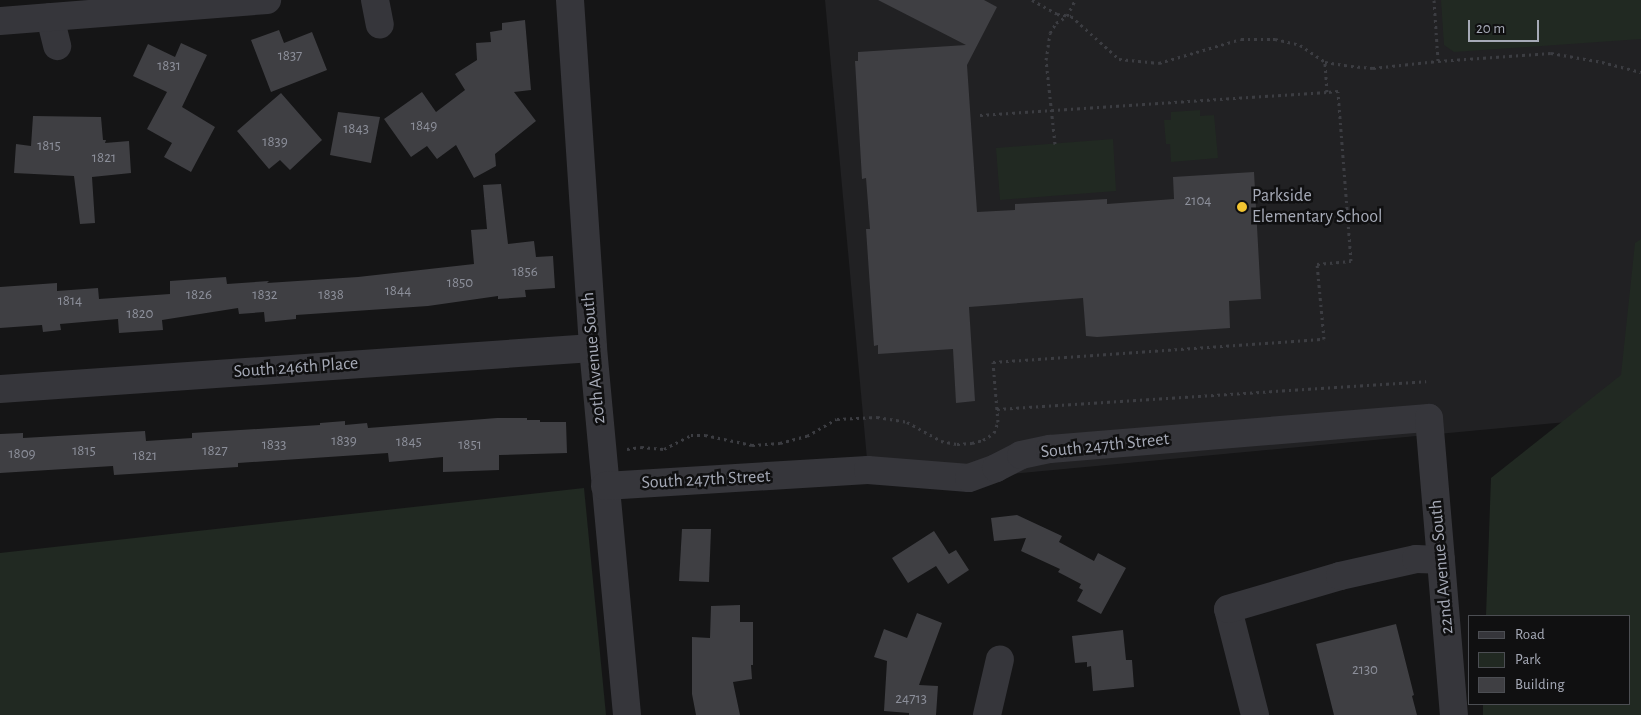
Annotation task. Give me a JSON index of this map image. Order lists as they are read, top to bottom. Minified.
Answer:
{"streets":{"street":["20th Avenue South","South 246th Place","South 247th Street","22nd Avenue South"]},"crossings":[["20th Avenue South","South 246th Place"],["20th Avenue South","South 247th Street"],["South 247th Street","22nd Avenue South"]],"places":["Parkside Elementary School"],"house_numbers":["1837","1831","1849","1843","1839","1815","1821","2104","1856","1850","1844","1826","1832","1838","1814","1820","1839","1845","1833","1851","1815","1827","1809","1821","2130","24713"],"legend":["Road","Park","Building"],"scale_bar":"20 m"}
